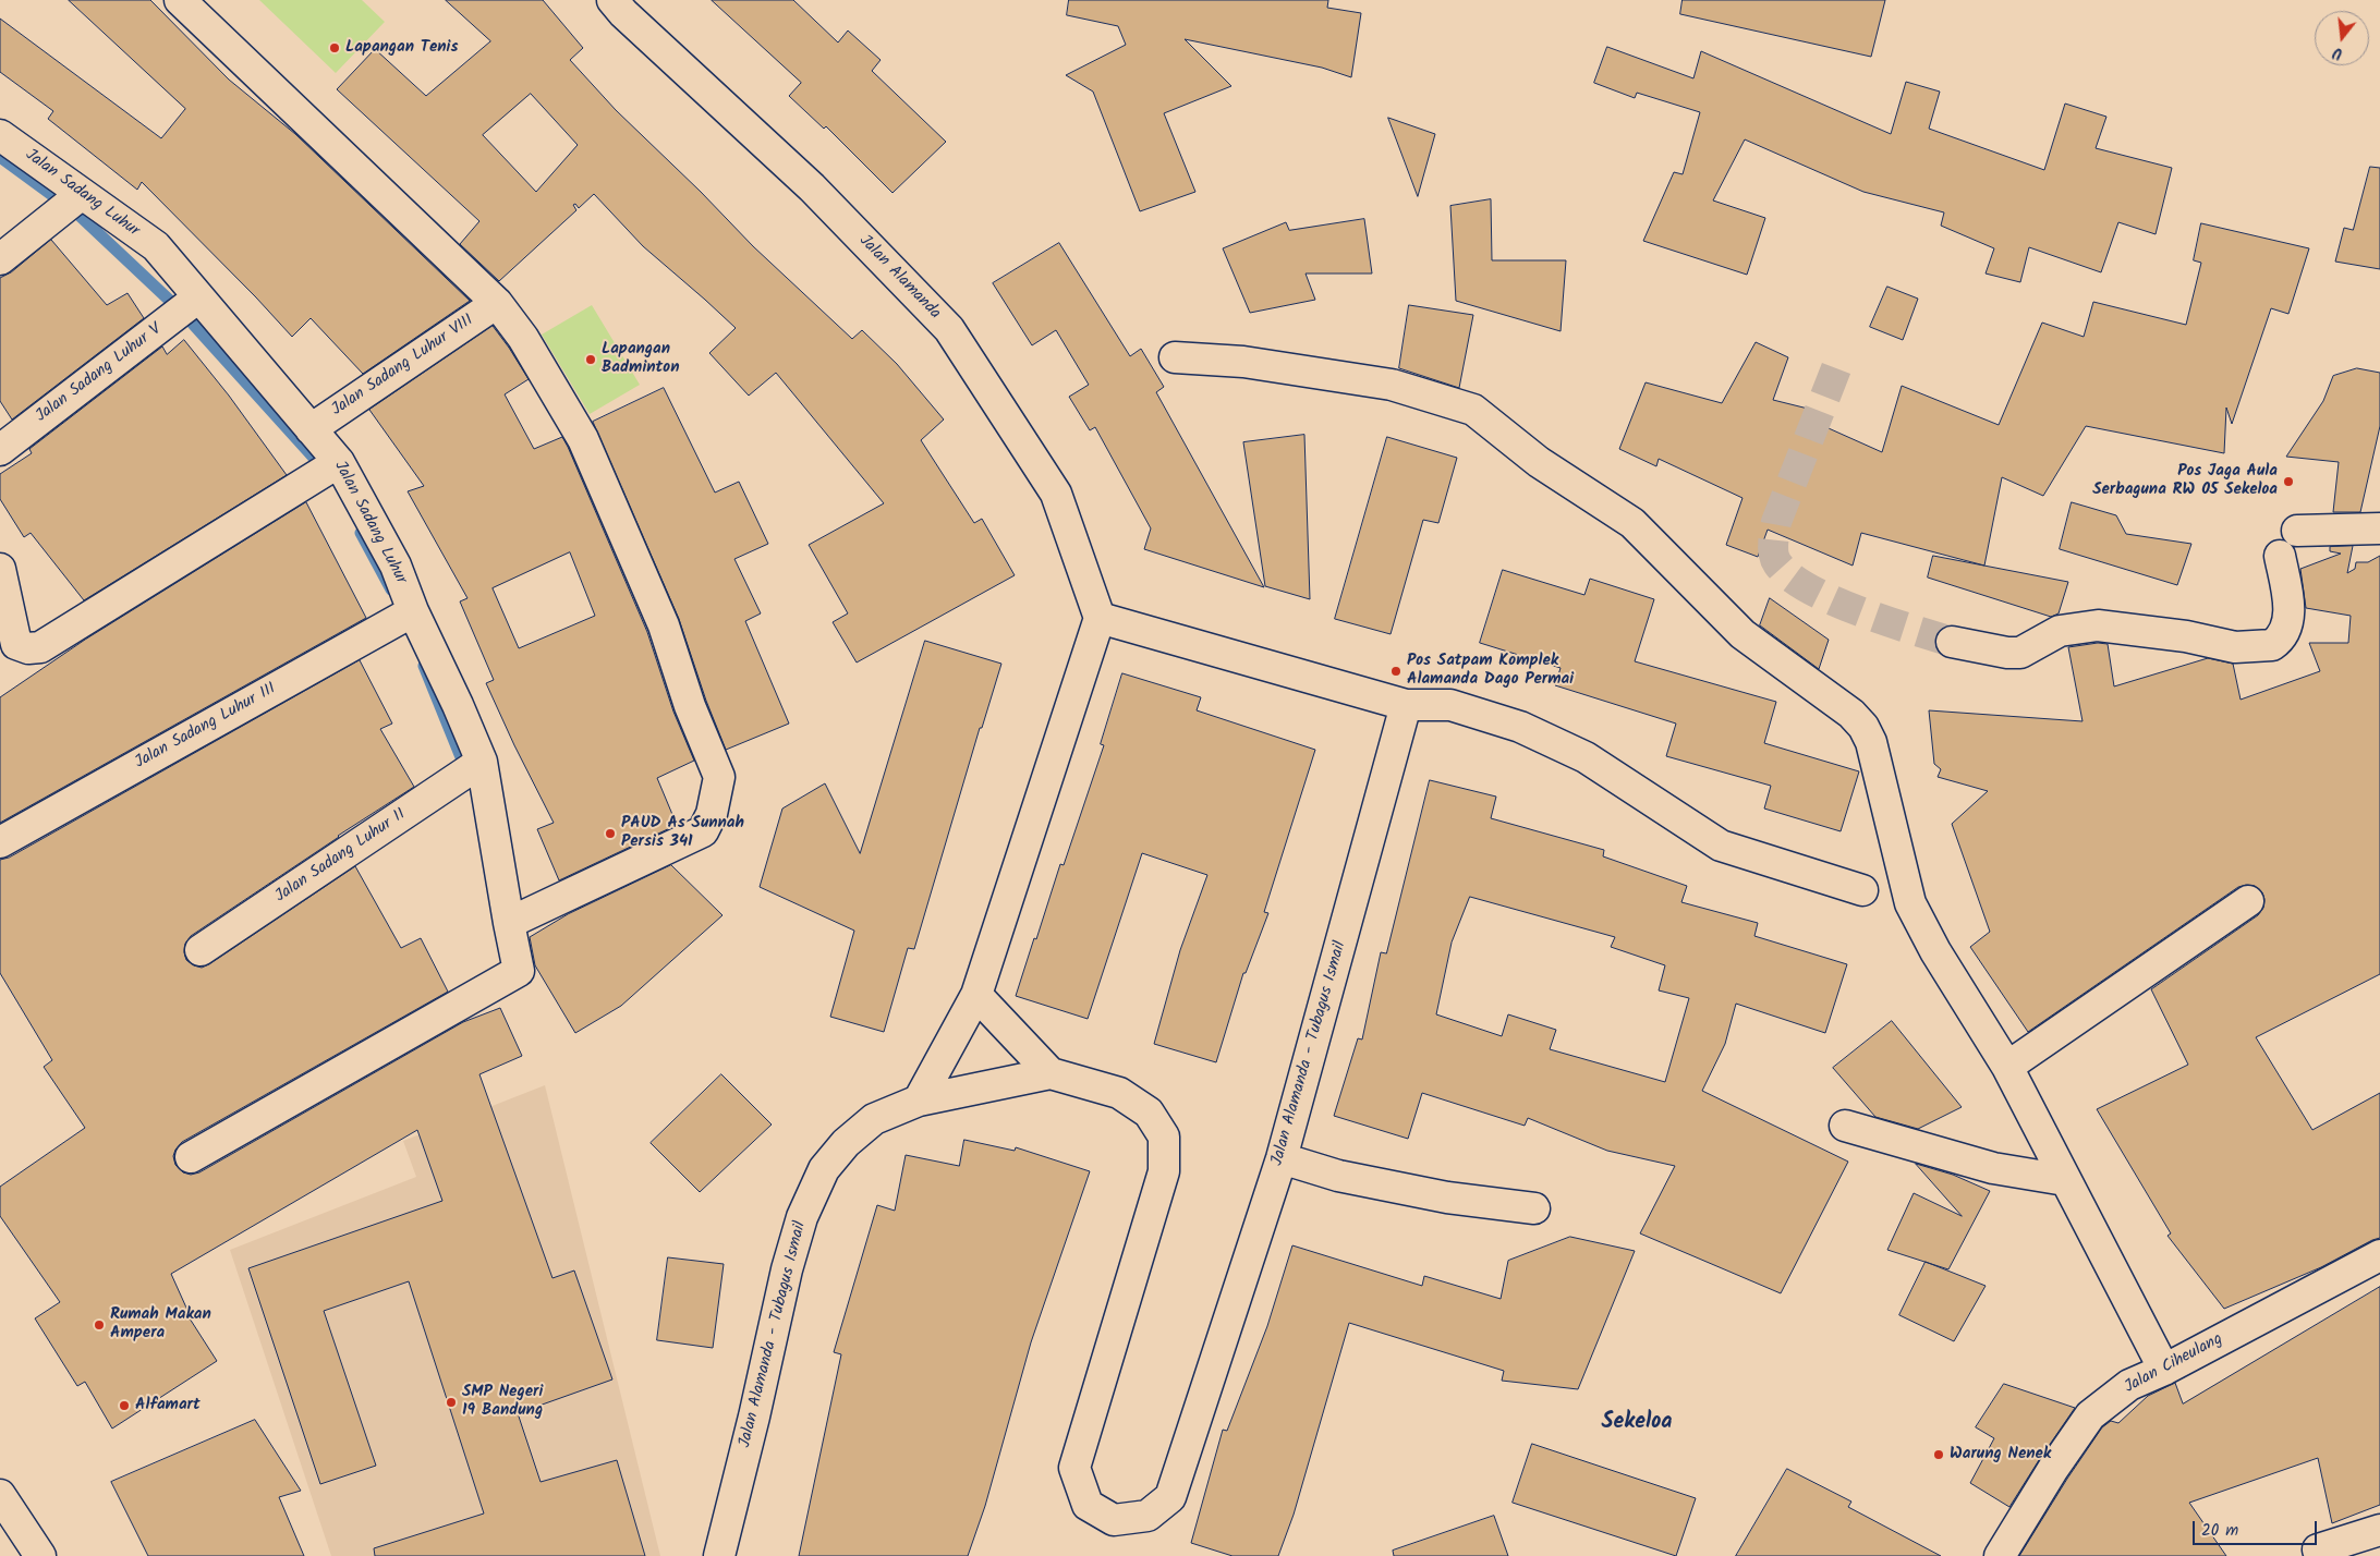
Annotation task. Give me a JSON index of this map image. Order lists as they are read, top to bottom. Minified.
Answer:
{"streets":{"street":["Jalan Sadang Luhur","Jalan Alamanda","Jalan Sadang Luhur VIII","Jalan Sadang Luhur V","Jalan Sadang Luhur III","Jalan Sadang Luhur II","Jalan Alamanda - Tubagus Ismail","Jalan Ciheulang"]},"crossings":[["Jalan Sadang Luhur","Jalan Sadang Luhur VIII"],["Jalan Sadang Luhur","Jalan Sadang Luhur V"],["Jalan Sadang Luhur","Jalan Sadang Luhur III"],["Jalan Sadang Luhur","Jalan Sadang Luhur II"]],"districts":["Sekeloa"],"places":["Lapangan Tenis","Lapangan Badminton","Pos Jaga Aula Serbaguna RW 05 Sekeloa","Pos Satpam Komplek Alamanda Dago Permai","PAUD As Sunnah Persis 341","Rumah Makan Ampera","SMP Negeri 19 Bandung","Alfamart","Warung Nenek"],"scale_bar":"20 m","north":"bottom"}
